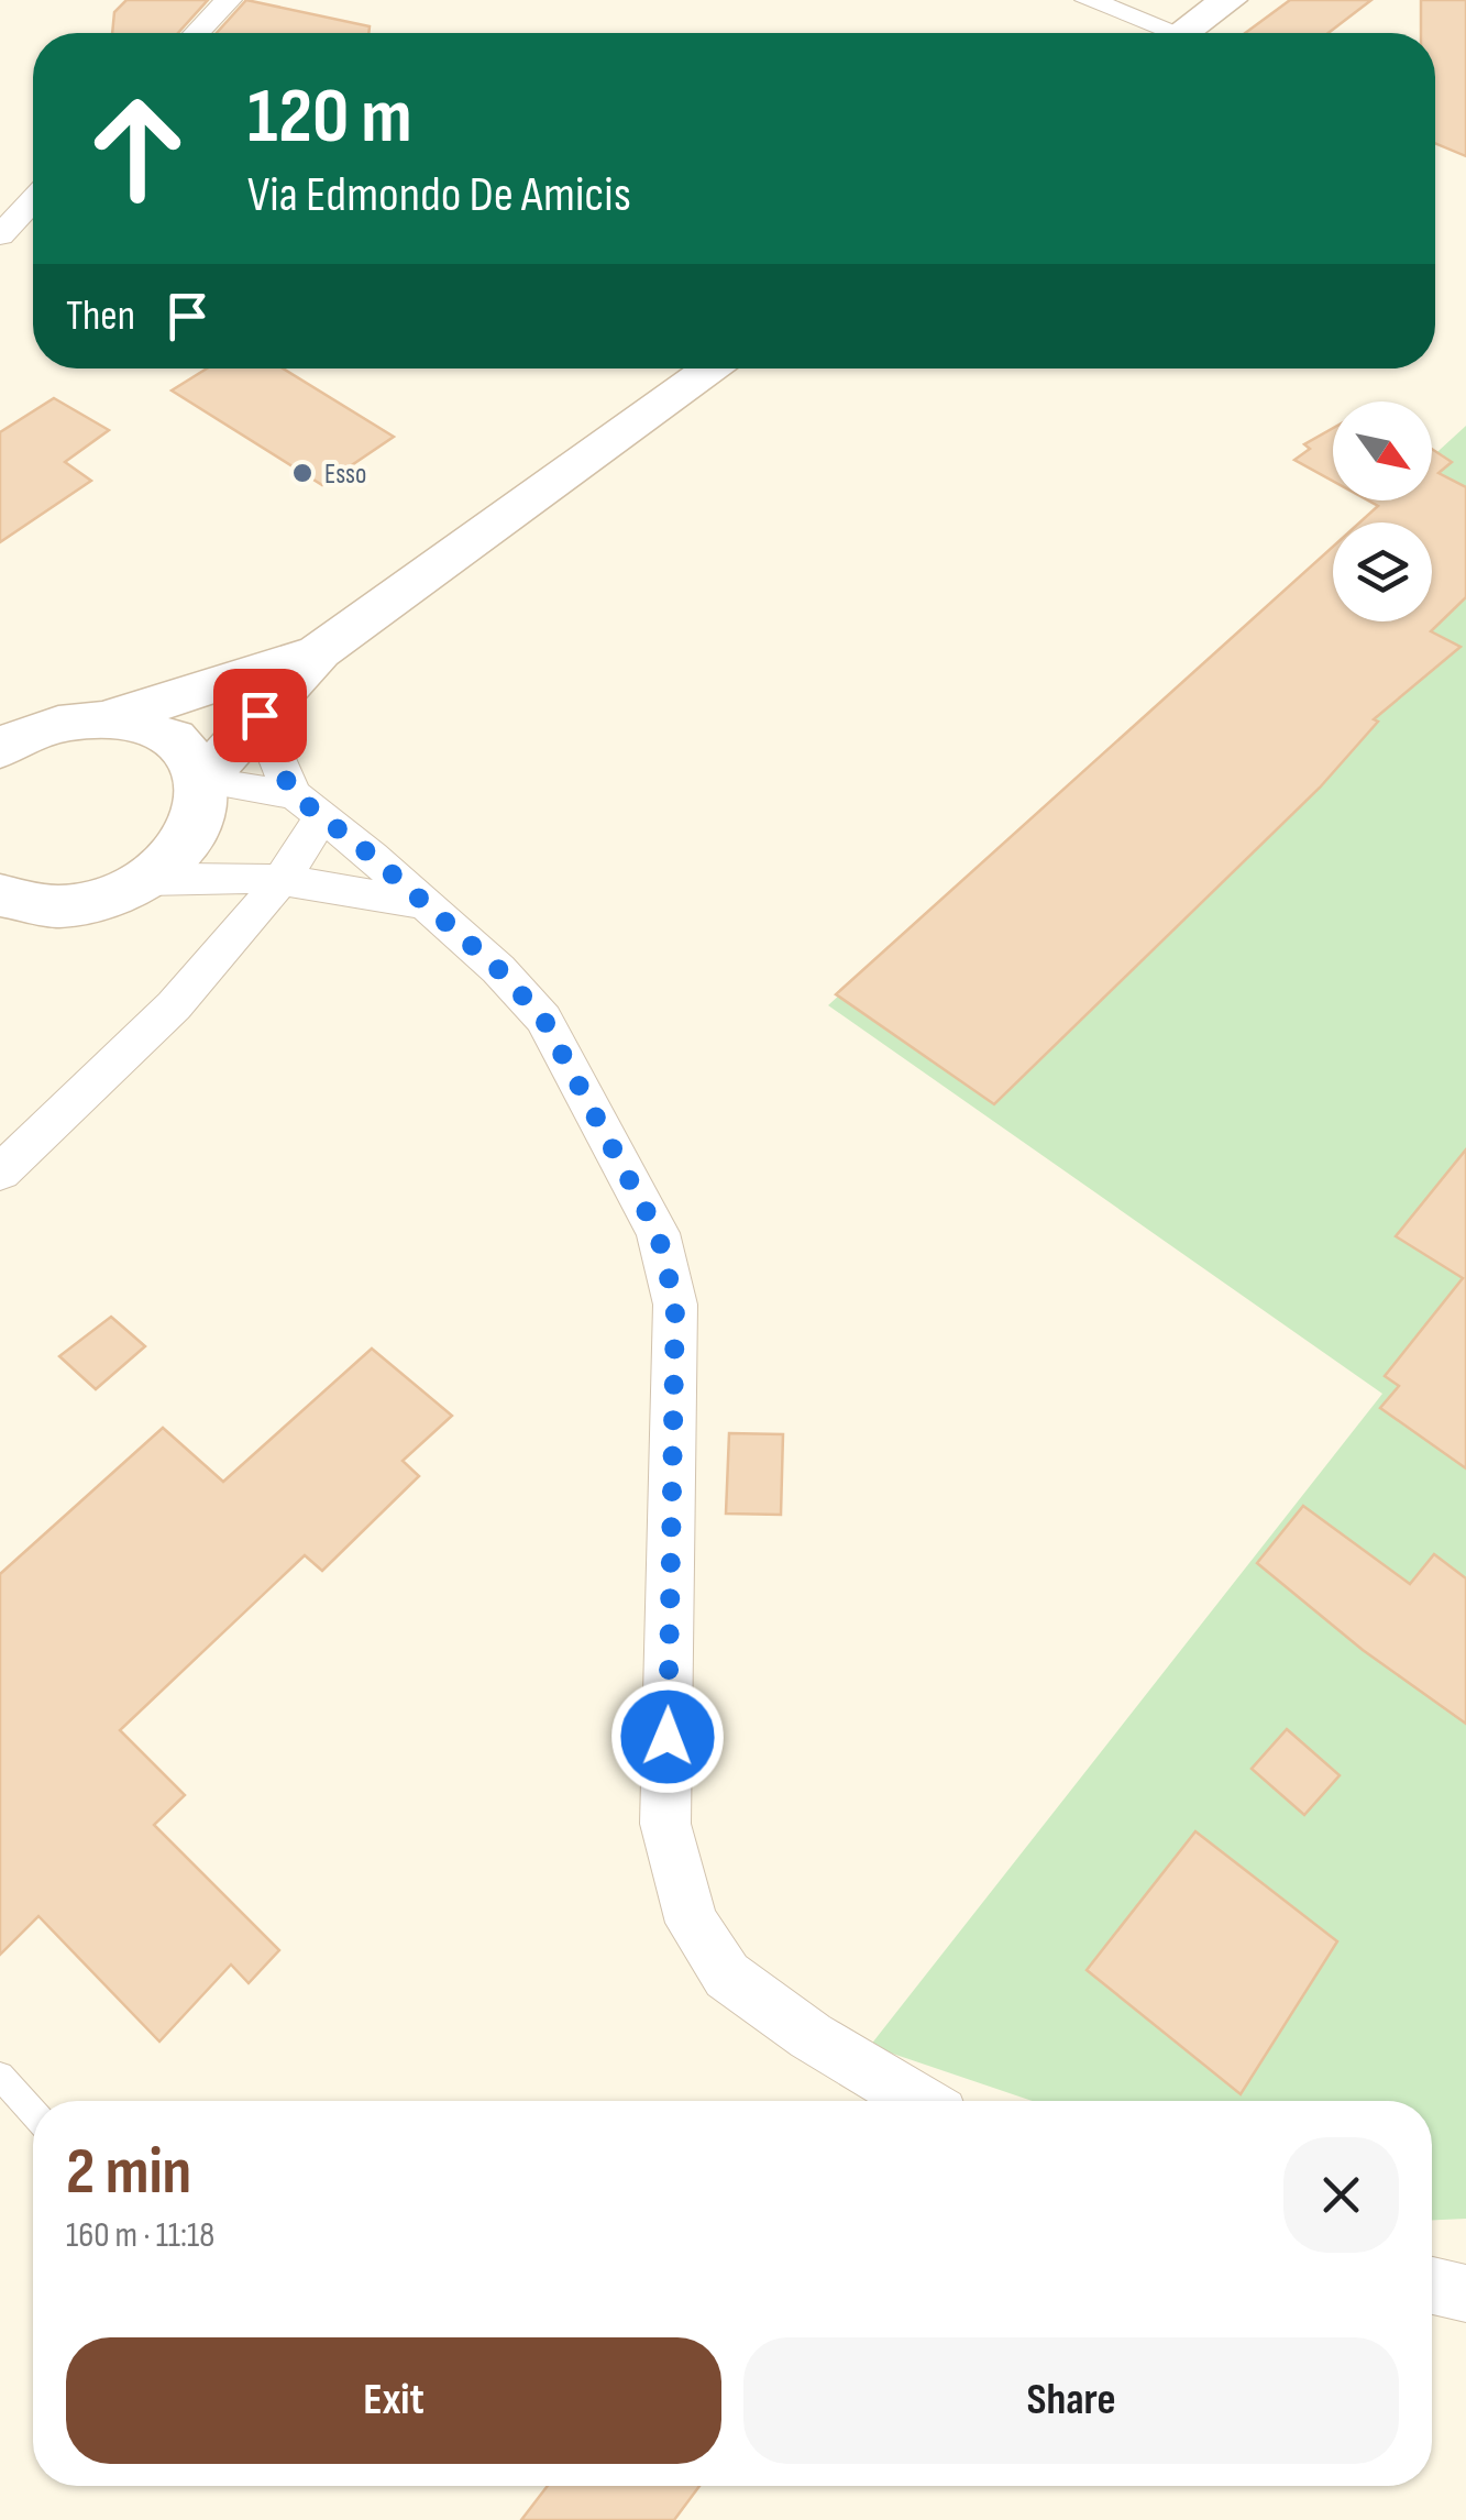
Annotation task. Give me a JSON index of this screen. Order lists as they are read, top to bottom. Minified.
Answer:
{"places":["Esso"],"north":"bottom right","page":{"turn":["120 m","Via Edmondo De Amicis"],"then":"Then","heading":["2 min","160 m · 11:18"],"buttons":["Exit","Share"]}}
